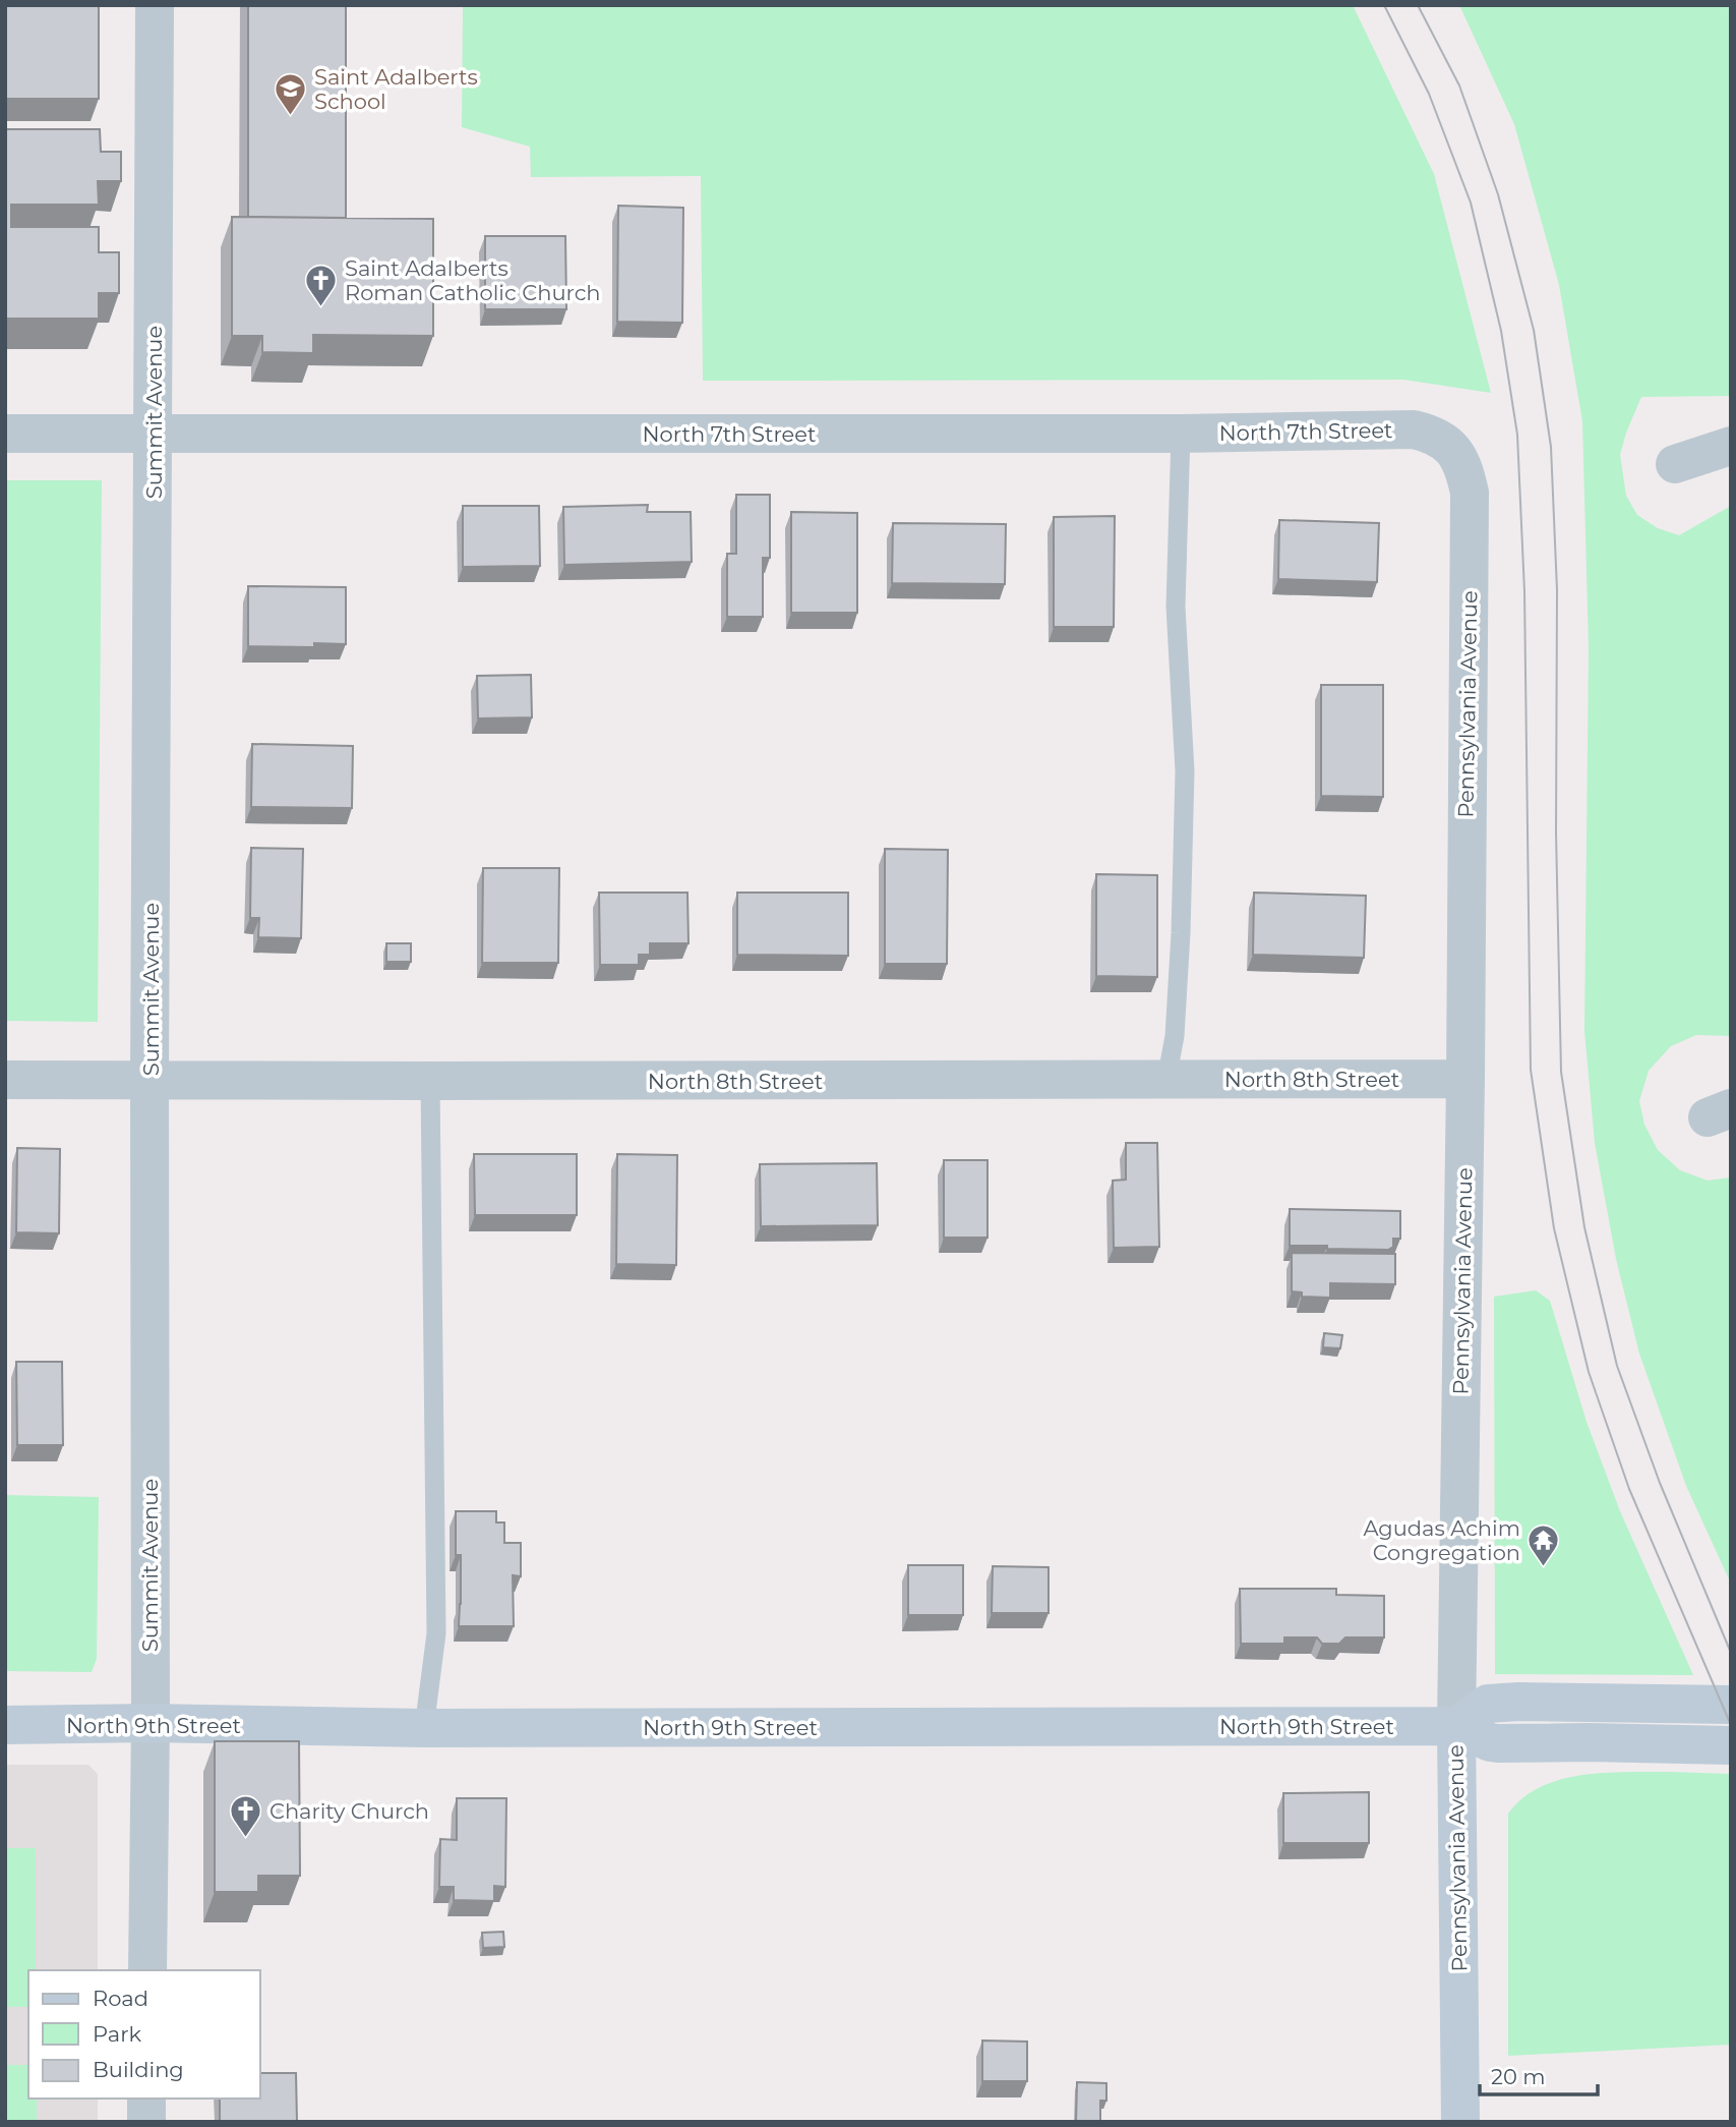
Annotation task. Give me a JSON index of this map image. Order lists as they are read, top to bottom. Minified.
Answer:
{"streets":{"main road":["Pennsylvania Avenue","North 9th Street"],"street":["Summit Avenue","North 7th Street","North 8th Street"]},"crossings":[["Summit Avenue","North 7th Street"],["Summit Avenue","North 8th Street"],["Summit Avenue","North 9th Street"],["North 7th Street","Pennsylvania Avenue"],["Pennsylvania Avenue","North 8th Street"],["Pennsylvania Avenue","North 9th Street"]],"places":{"school or university":["Saint Adalberts School"],"church":["Saint Adalberts Roman Catholic Church","Charity Church"],"temple":["Agudas Achim Congregation"]},"legend":["Road","Park","Building"],"scale_bar":"20 m"}
